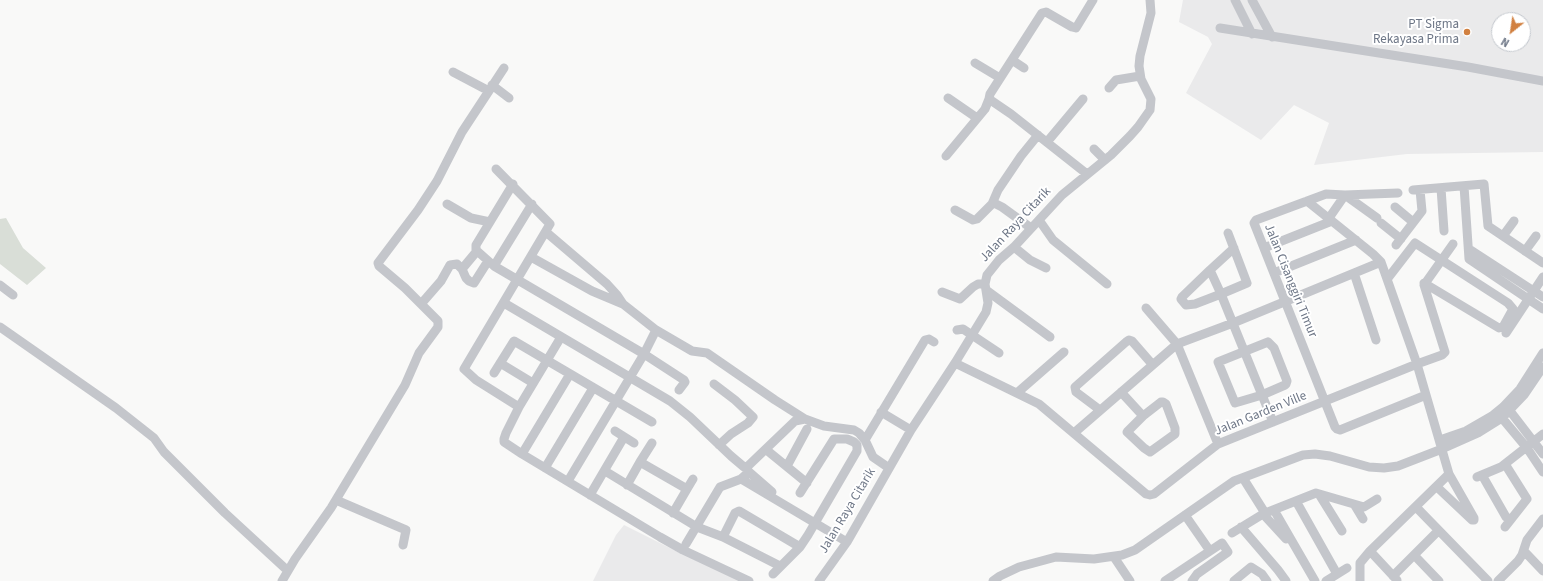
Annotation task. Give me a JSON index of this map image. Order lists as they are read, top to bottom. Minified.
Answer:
{"streets":{"street":["Jalan Raya Citarik","Jalan Cisanggiri Timur","Jalan Garden Ville"]},"crossings":[["Jalan Raya Citarik","Jalan Garden Ville"],["Jalan Cisanggiri Timur","Jalan Garden Ville"]],"places":["PT Sigma Rekayasa Prima"],"north":"bottom left"}
